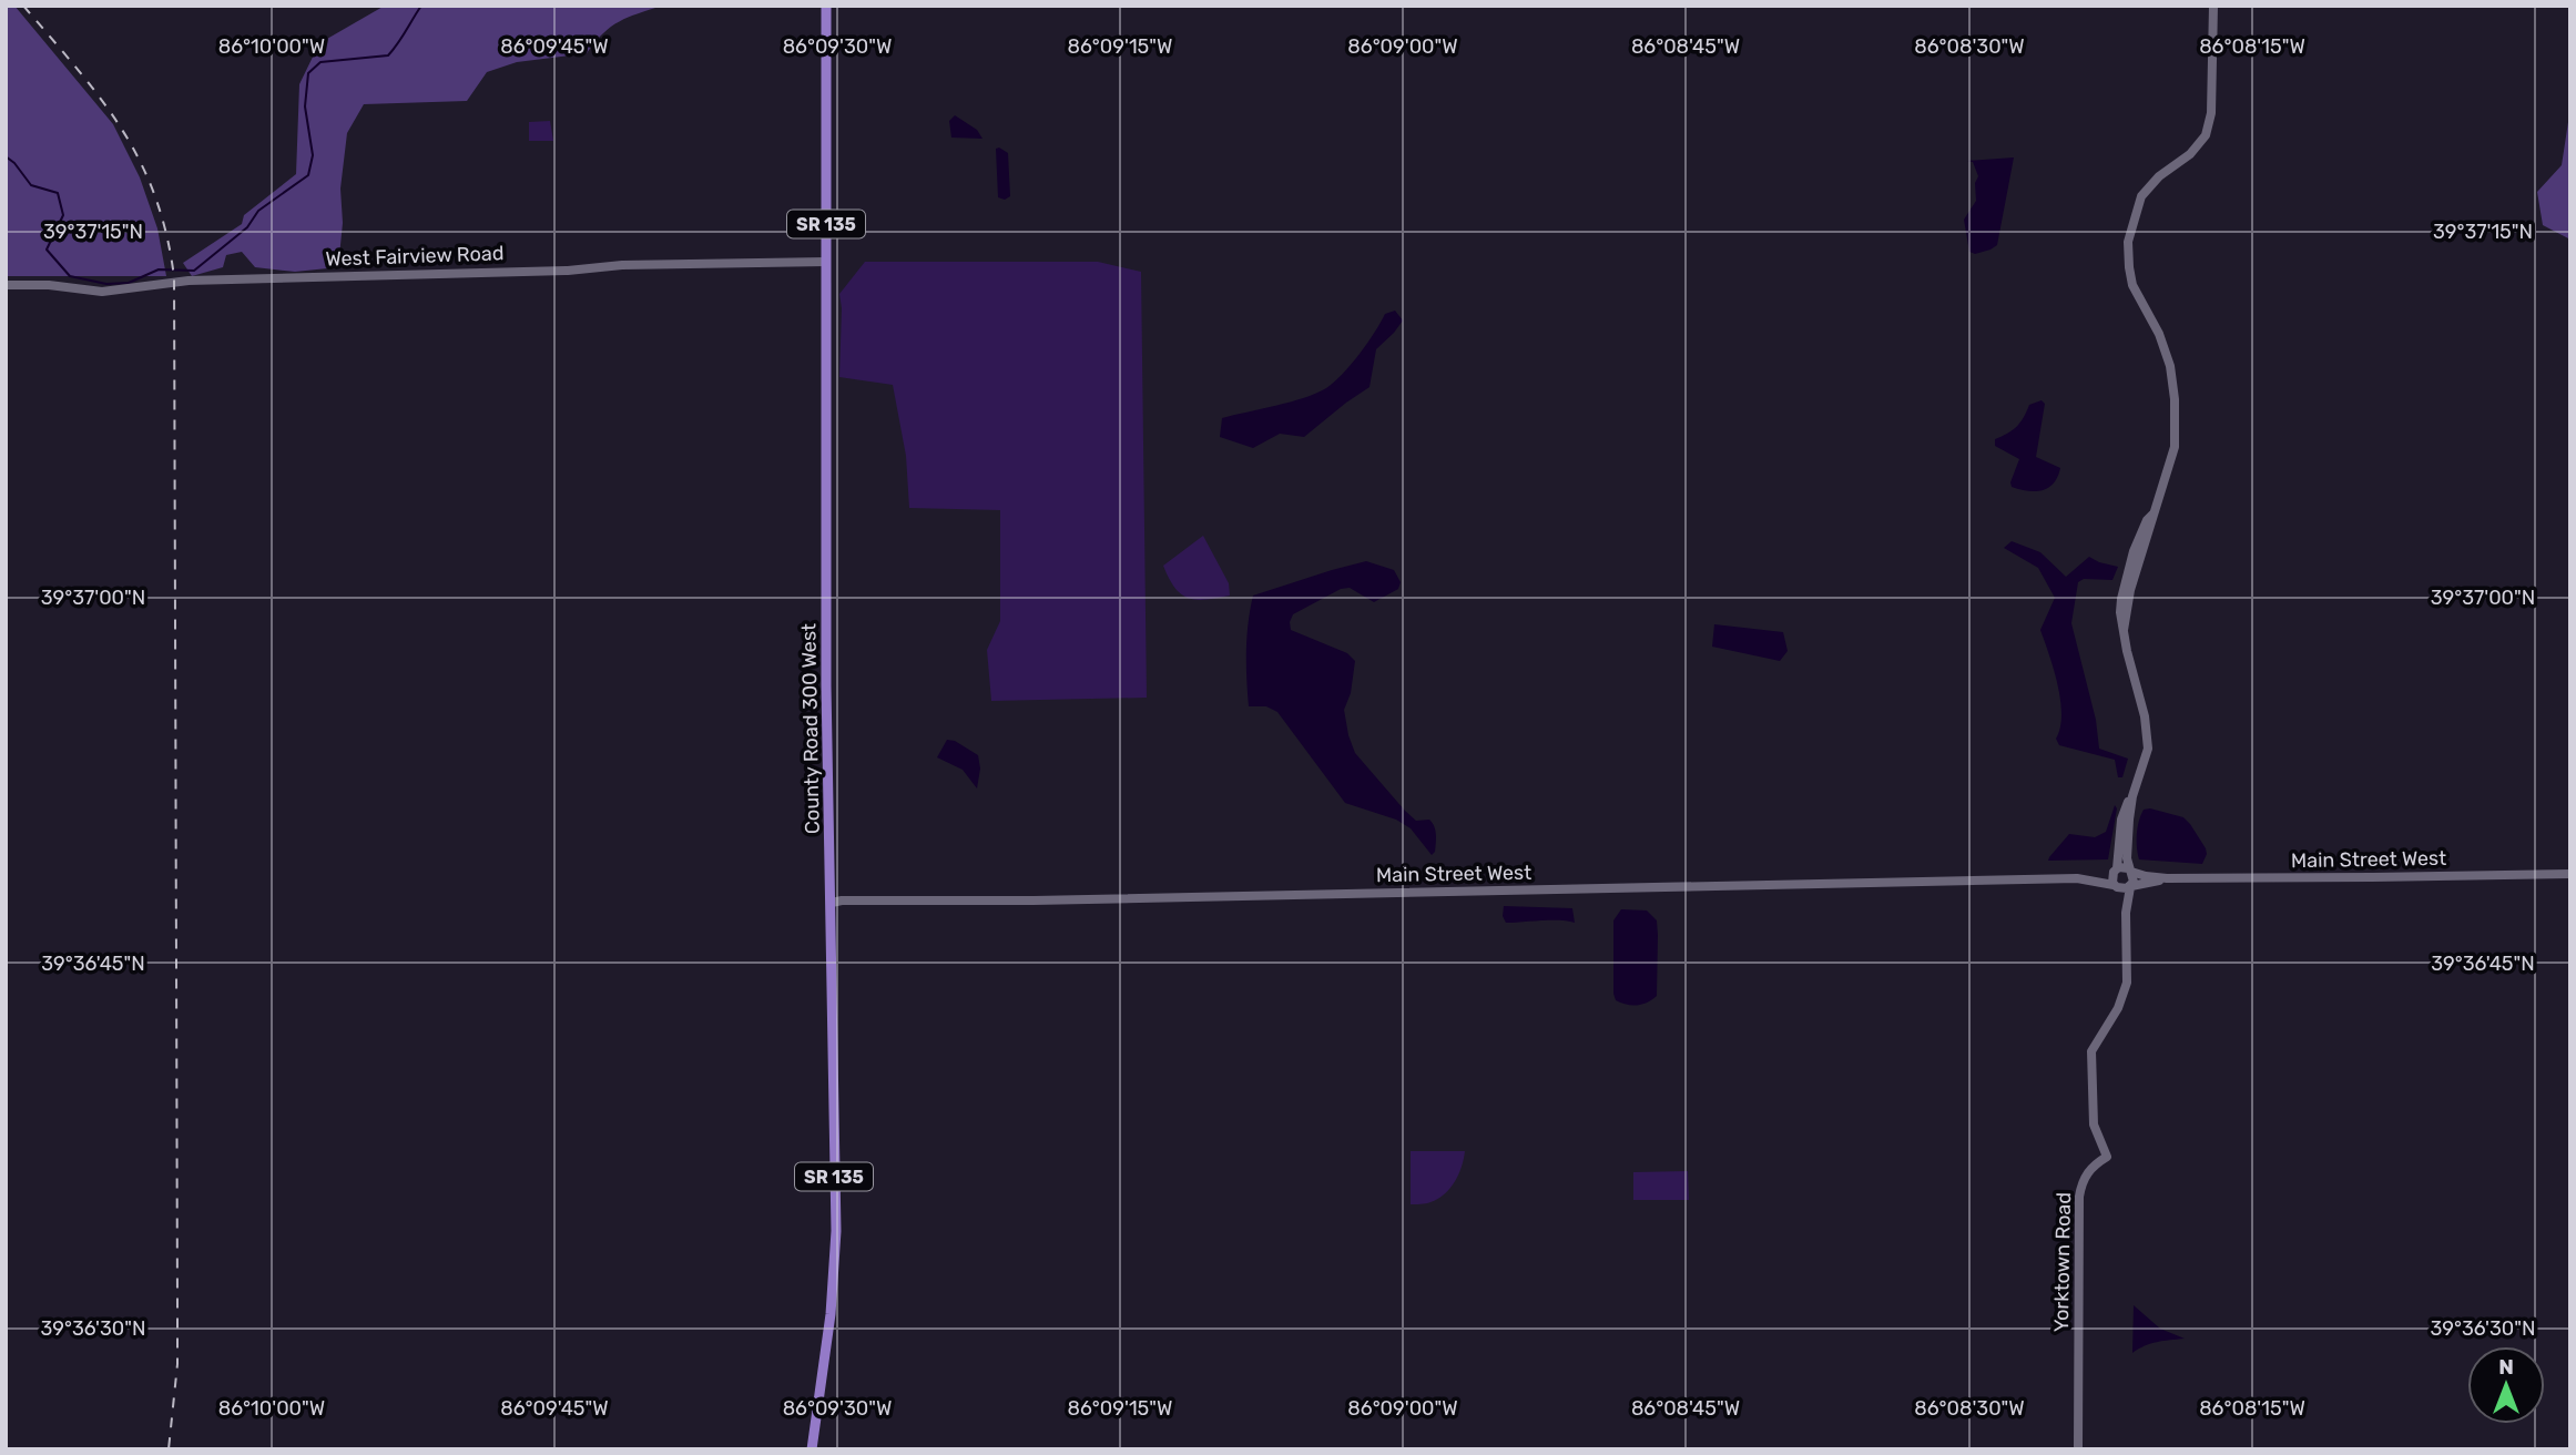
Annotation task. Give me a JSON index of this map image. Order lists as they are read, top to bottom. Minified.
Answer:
{"streets":{"main road":["SR 135","County Road 300 West"],"street":["West Fairview Road","Main Street West","Yorktown Road"]},"crossings":[["West Fairview Road","County Road 300 West"],["County Road 300 West","Main Street West"],["Main Street West","Yorktown Road"]],"north":"top","coordinates":["86°10'00\"W","86°09'45\"W","86°09'30\"W","86°09'15\"W","86°09'00\"W","86°08'45\"W","86°08'30\"W","86°08'15\"W","39°37'15\"N","39°37'00\"N","39°36'45\"N","39°36'30\"N"]}
